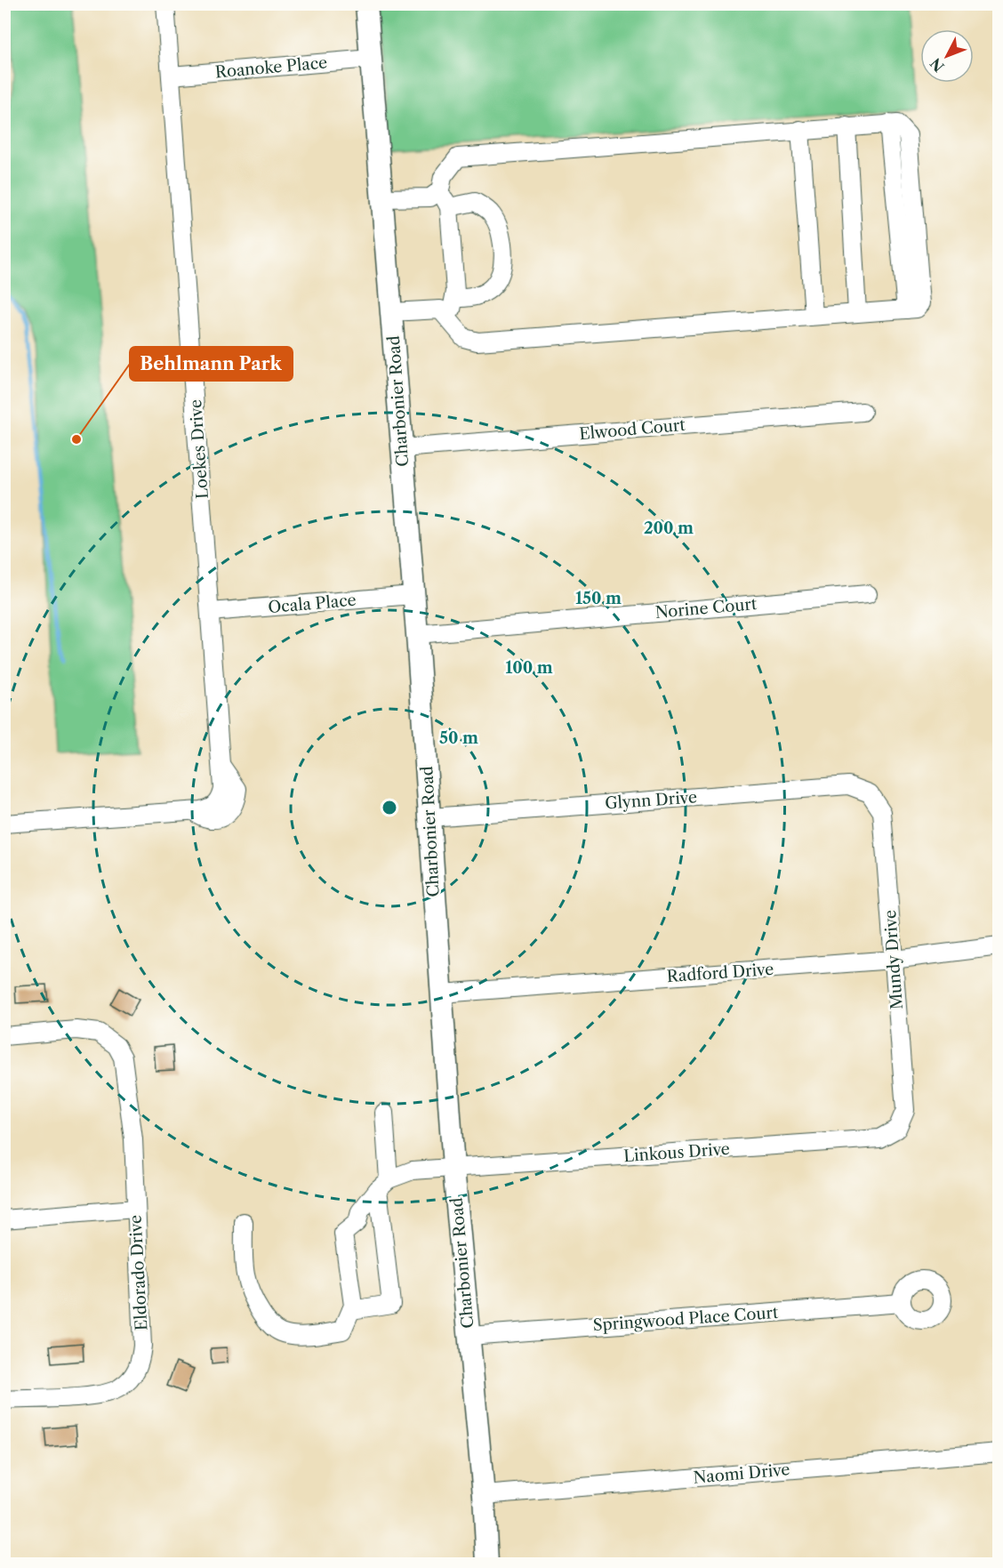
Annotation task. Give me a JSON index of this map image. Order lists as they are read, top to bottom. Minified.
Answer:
{"streets":{"main road":["Charbonier Road"],"street":["Roanoke Place","Elwood Court","Loekes Drive","Ocala Place","Norine Court","Glynn Drive","Mundy Drive","Radford Drive","Linkous Drive","Eldorado Drive","Springwood Place Court","Naomi Drive"]},"crossings":[["Roanoke Place","Charbonier Road"],["Roanoke Place","Loekes Drive"],["Charbonier Road","Elwood Court"],["Charbonier Road","Ocala Place"],["Charbonier Road","Norine Court"],["Charbonier Road","Glynn Drive"],["Charbonier Road","Radford Drive"],["Charbonier Road","Linkous Drive"],["Charbonier Road","Springwood Place Court"],["Charbonier Road","Naomi Drive"],["Loekes Drive","Ocala Place"],["Glynn Drive","Mundy Drive"],["Mundy Drive","Radford Drive"],["Mundy Drive","Linkous Drive"]],"places":["Behlmann Park"],"north":"bottom left","rings":["200 m","150 m","100 m","50 m"]}
